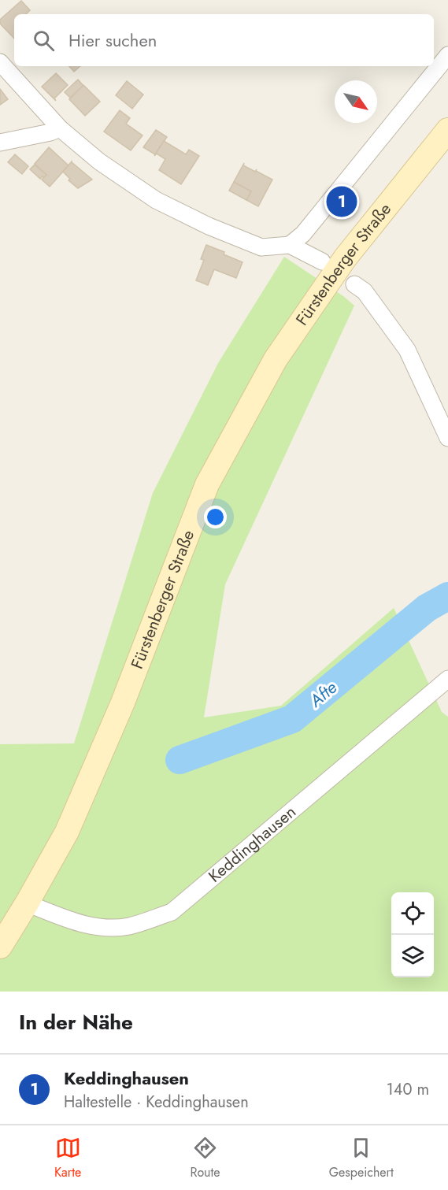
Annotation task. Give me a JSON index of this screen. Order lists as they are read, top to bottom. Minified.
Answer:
{"streets":{"main road":["Fürstenberger Straße"],"street":["Keddinghausen"]},"crossings":[["Fürstenberger Straße","Keddinghausen"]],"water":["Afte"],"north":"bottom right","page":{"search":"Hier suchen","pins":"1","heading":"In der Nähe","list":[{"mark":"1","name":"Keddinghausen","note":"Haltestelle · Keddinghausen","value":"140 m"}],"nav":["Karte","Route","Gespeichert"]}}
